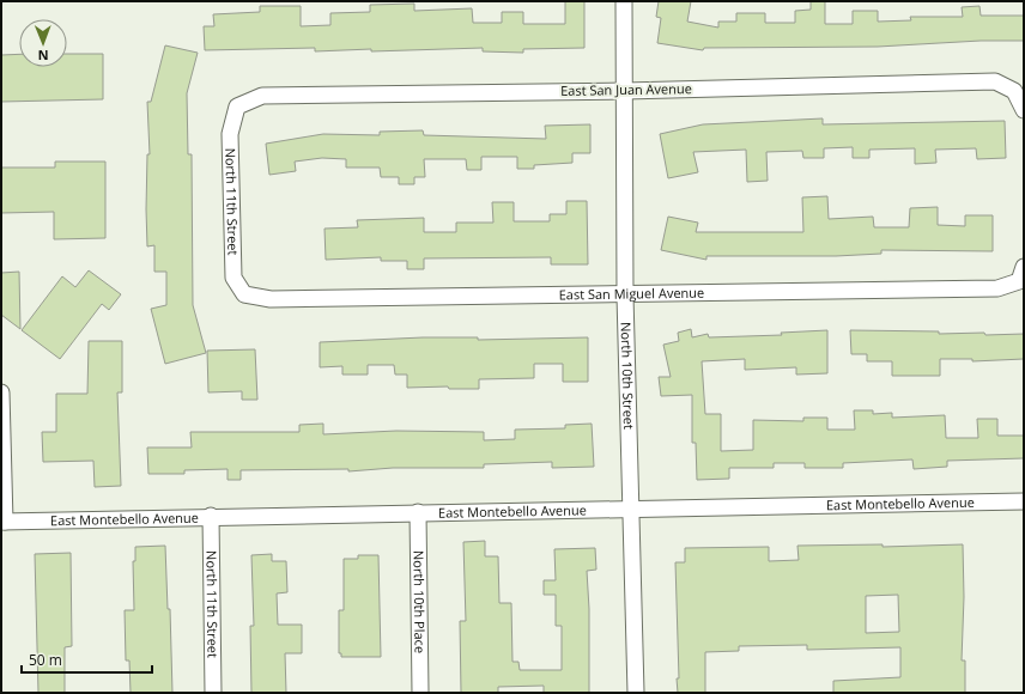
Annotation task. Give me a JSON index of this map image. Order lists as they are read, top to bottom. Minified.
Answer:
{"streets":{"street":["East San Juan Avenue","North 11th Street","East San Miguel Avenue","North 10th Street","East Montebello Avenue","North 10th Place"]},"crossings":[["East San Juan Avenue","North 11th Street"],["East San Juan Avenue","North 10th Street"],["North 11th Street","East San Miguel Avenue"],["North 11th Street","East Montebello Avenue"],["East San Miguel Avenue","North 10th Street"],["North 10th Street","East Montebello Avenue"],["East Montebello Avenue","North 10th Place"]],"scale_bar":"50 m","north":"bottom"}
